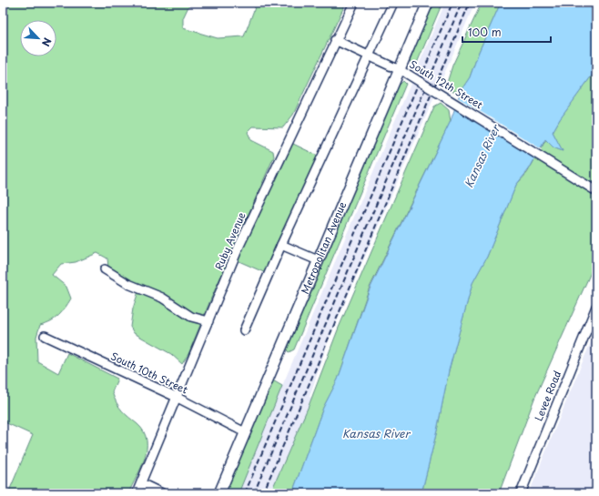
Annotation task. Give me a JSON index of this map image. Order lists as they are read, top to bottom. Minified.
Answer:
{"streets":{"main road":["Metropolitan Avenue"],"street":["South 12th Street","Ruby Avenue","South 10th Street","Levee Road"]},"crossings":[["South 12th Street","Ruby Avenue"],["South 12th Street","Metropolitan Avenue"],["Ruby Avenue","South 10th Street"],["Metropolitan Avenue","South 10th Street"]],"water":["Kansas River"],"scale_bar":"100 m","north":"bottom right"}
